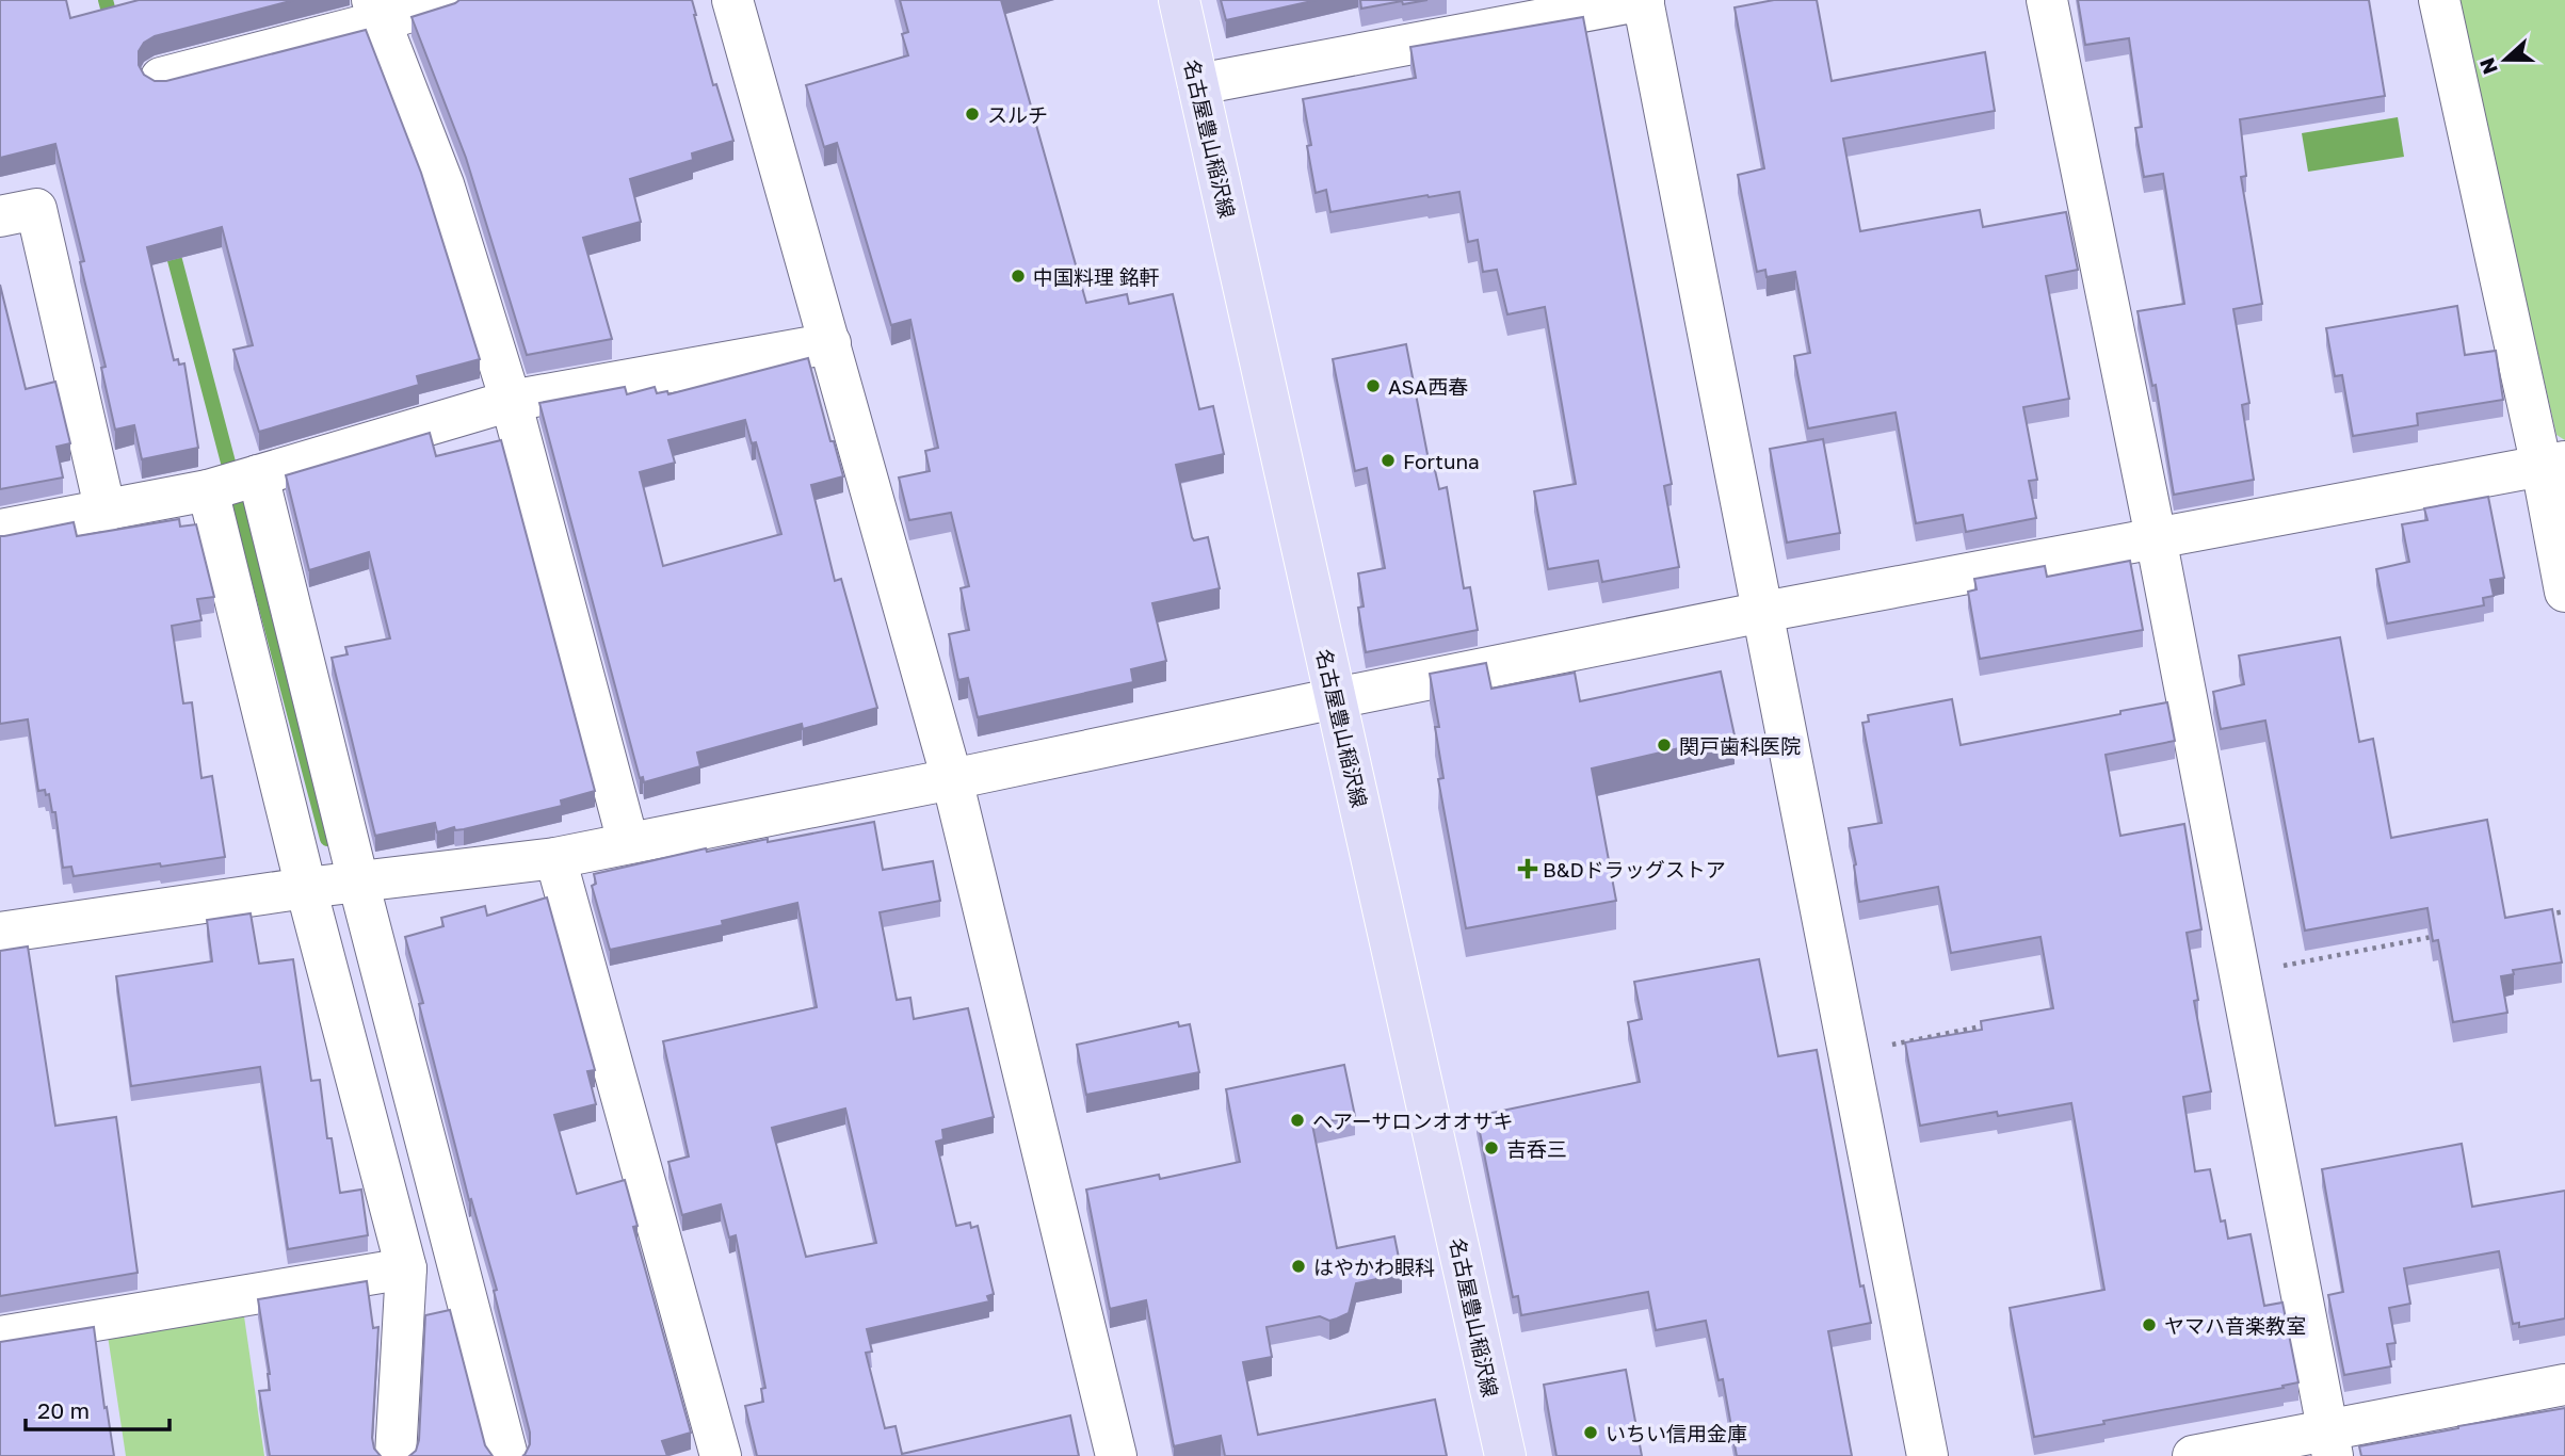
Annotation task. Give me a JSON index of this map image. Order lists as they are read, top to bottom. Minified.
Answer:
{"streets":{"main road":["名古屋豊山稲沢線"]},"places":{"other":["スルチ","中国料理 銘軒","ASA西春","Fortuna","関戸歯科医院","ヘアーサロンオオサキ","吉呑三","はやかわ眼科","ヤマハ音楽教室","いちい信用金庫"],"health":["B&Dドラッグストア"]},"scale_bar":"20 m","north":"left"}
